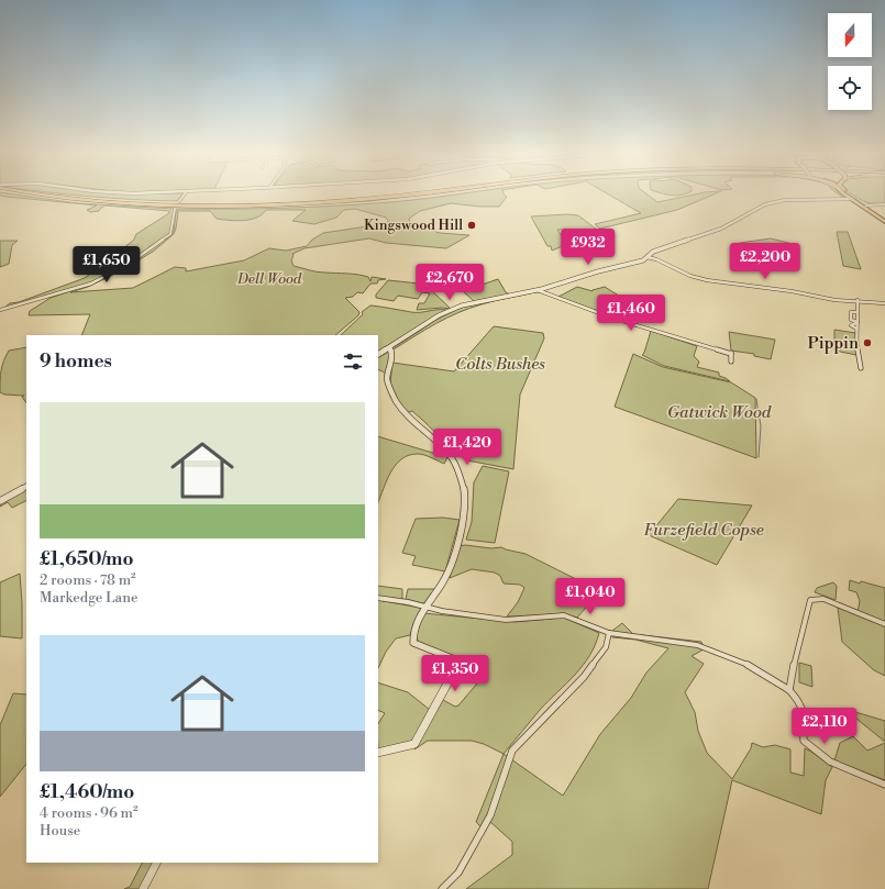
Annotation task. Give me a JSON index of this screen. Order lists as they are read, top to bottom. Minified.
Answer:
{"parks":["Dell Wood","Colts Bushes","Gatwick Wood","Furzefield Copse"],"places":["Kingswood Hill","Pippin"],"north":"bottom","page":{"price":["£932","£2,200","£1,650","£2,670","£1,460","£1,420","£1,040","£1,350","£2,110"],"heading":"9 homes","list":[{"name":"£1,650/mo","note":"2 rooms · 78 m² · Markedge Lane"},{"name":"£1,460/mo","note":"4 rooms · 96 m² · House"}]}}
